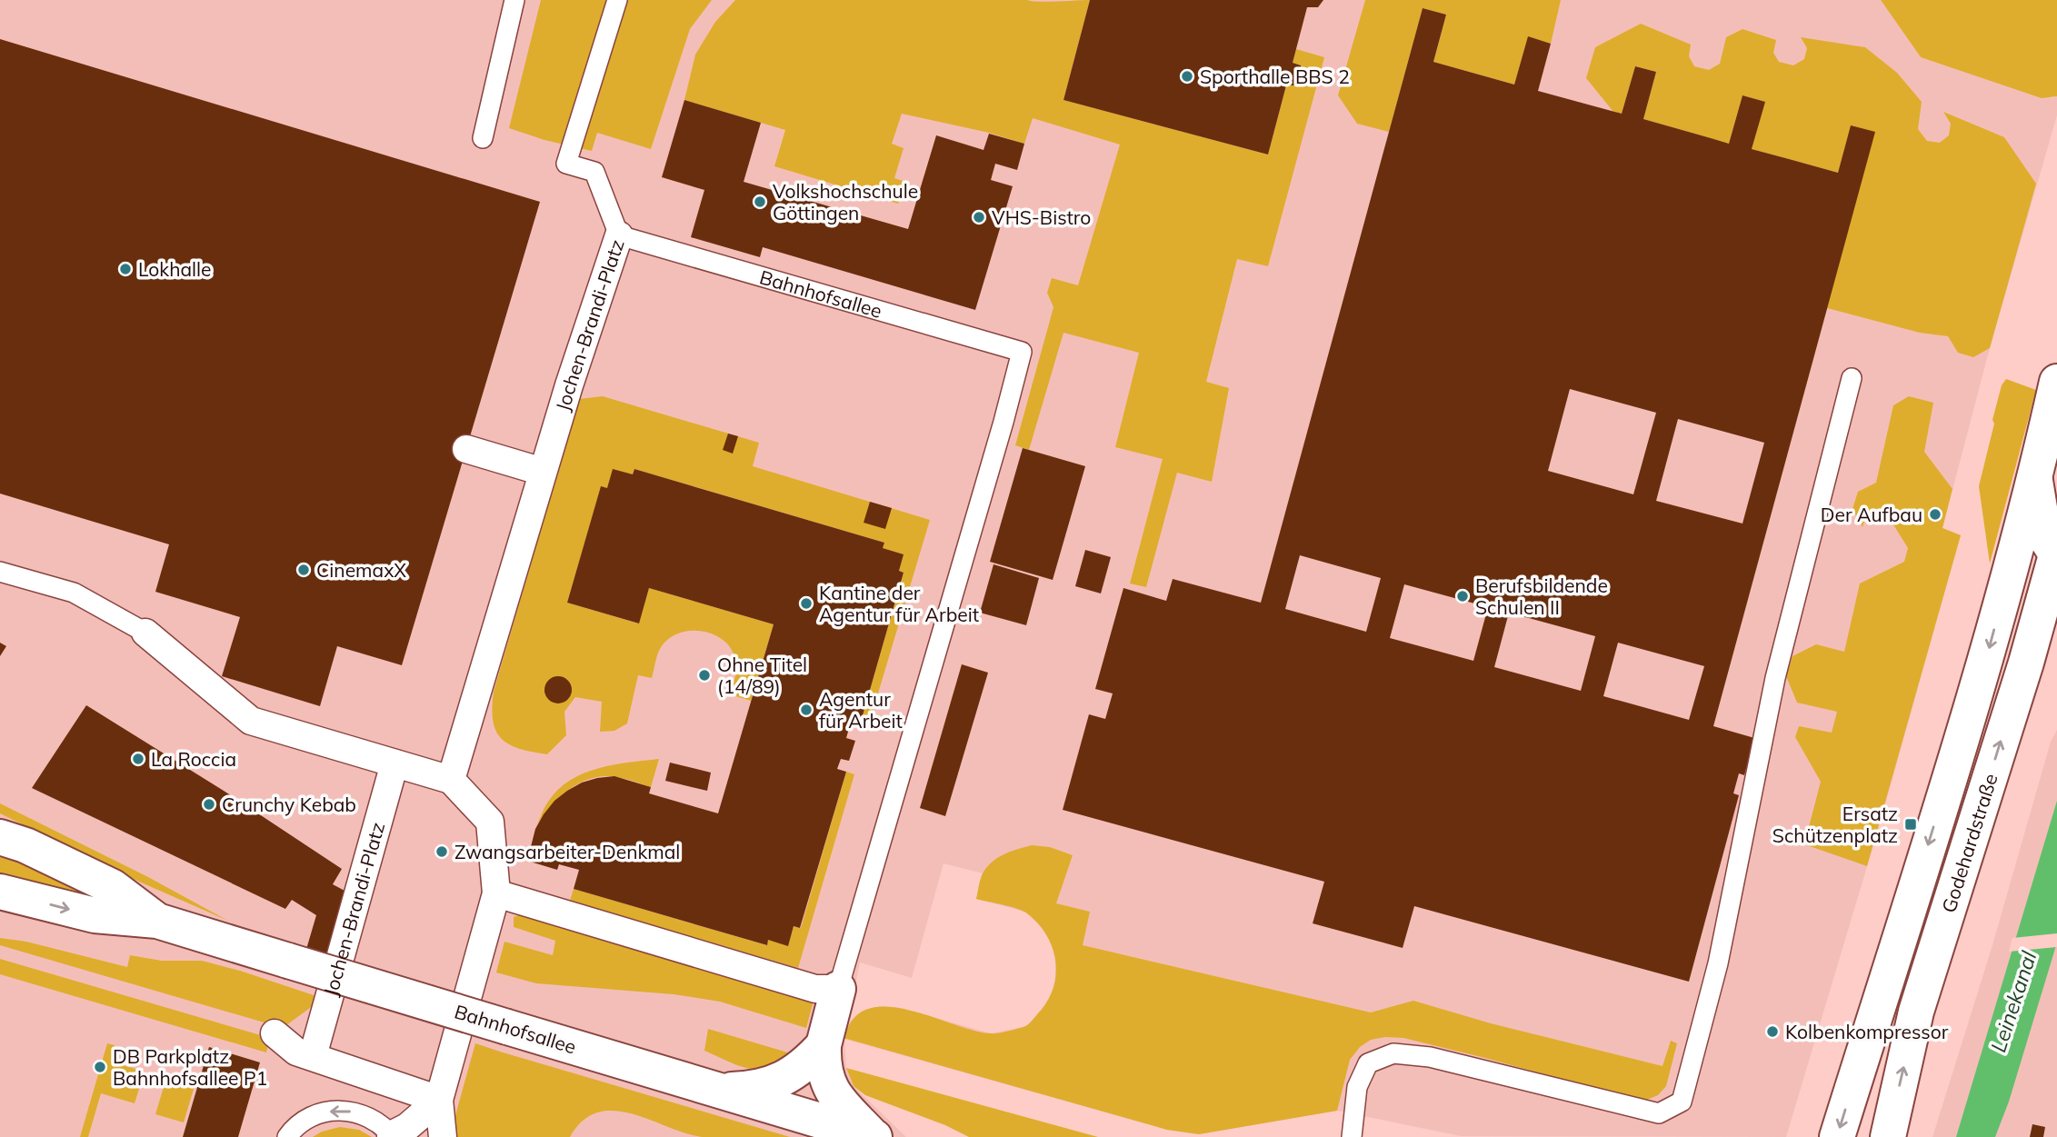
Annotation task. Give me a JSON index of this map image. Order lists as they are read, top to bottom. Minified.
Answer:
{"streets":{"street":["Bahnhofsallee","Jochen-Brandi-Platz","Godehardstraße"]},"crossings":[["Bahnhofsallee","Jochen-Brandi-Platz"]],"water":["Leinekanal"],"places":{"other":["Sporthalle BBS 2","Volkshochschule Göttingen","VHS-Bistro","Lokhalle","Der Aufbau","CinemaxX","Berufsbildende Schulen II","Kantine der Agentur für Arbeit","Ohne Titel (14/89)","Agentur für Arbeit","La Roccia","Crunchy Kebab","Zwangsarbeiter-Denkmal","Kolbenkompressor","DB Parkplatz Bahnhofsallee P1"],"transit":["Ersatz Schützenplatz"]}}
